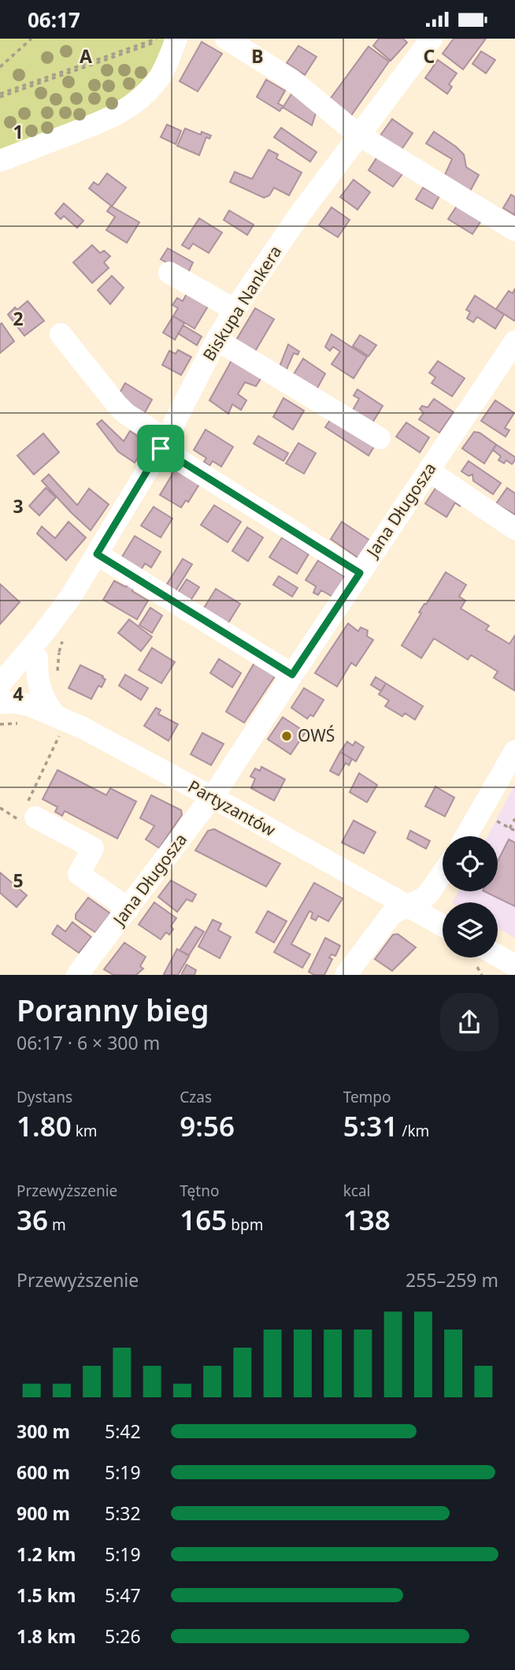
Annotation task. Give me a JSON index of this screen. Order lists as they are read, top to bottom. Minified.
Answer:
{"streets":{"street":["Biskupa Nankera","Jana Długosza","Partyzantów"]},"crossings":[["Biskupa Nankera","Partyzantów"],["Jana Długosza","Partyzantów"]],"places":["OWŚ"],"page":{"status":"06:17","heading":["Poranny bieg","06:17 · 6 × 300 m"],"stats":[["Dystans","1.80 km"],["Czas","9:56"],["Tempo","5:31 /km"],["Przewyższenie","36 m"],["Tętno","165 bpm"],["kcal","138"]],"chart":["Przewyższenie","255–259 m"],"list":[{"name":"300 m","note":"5:42"},{"name":"600 m","note":"5:19"},{"name":"900 m","note":"5:32"},{"name":"1.2 km","note":"5:19"},{"name":"1.5 km","note":"5:47"},{"name":"1.8 km","note":"5:26"}]},"grid":{"columns":["A","B","C"],"rows":["1","2","3","4","5"]}}
